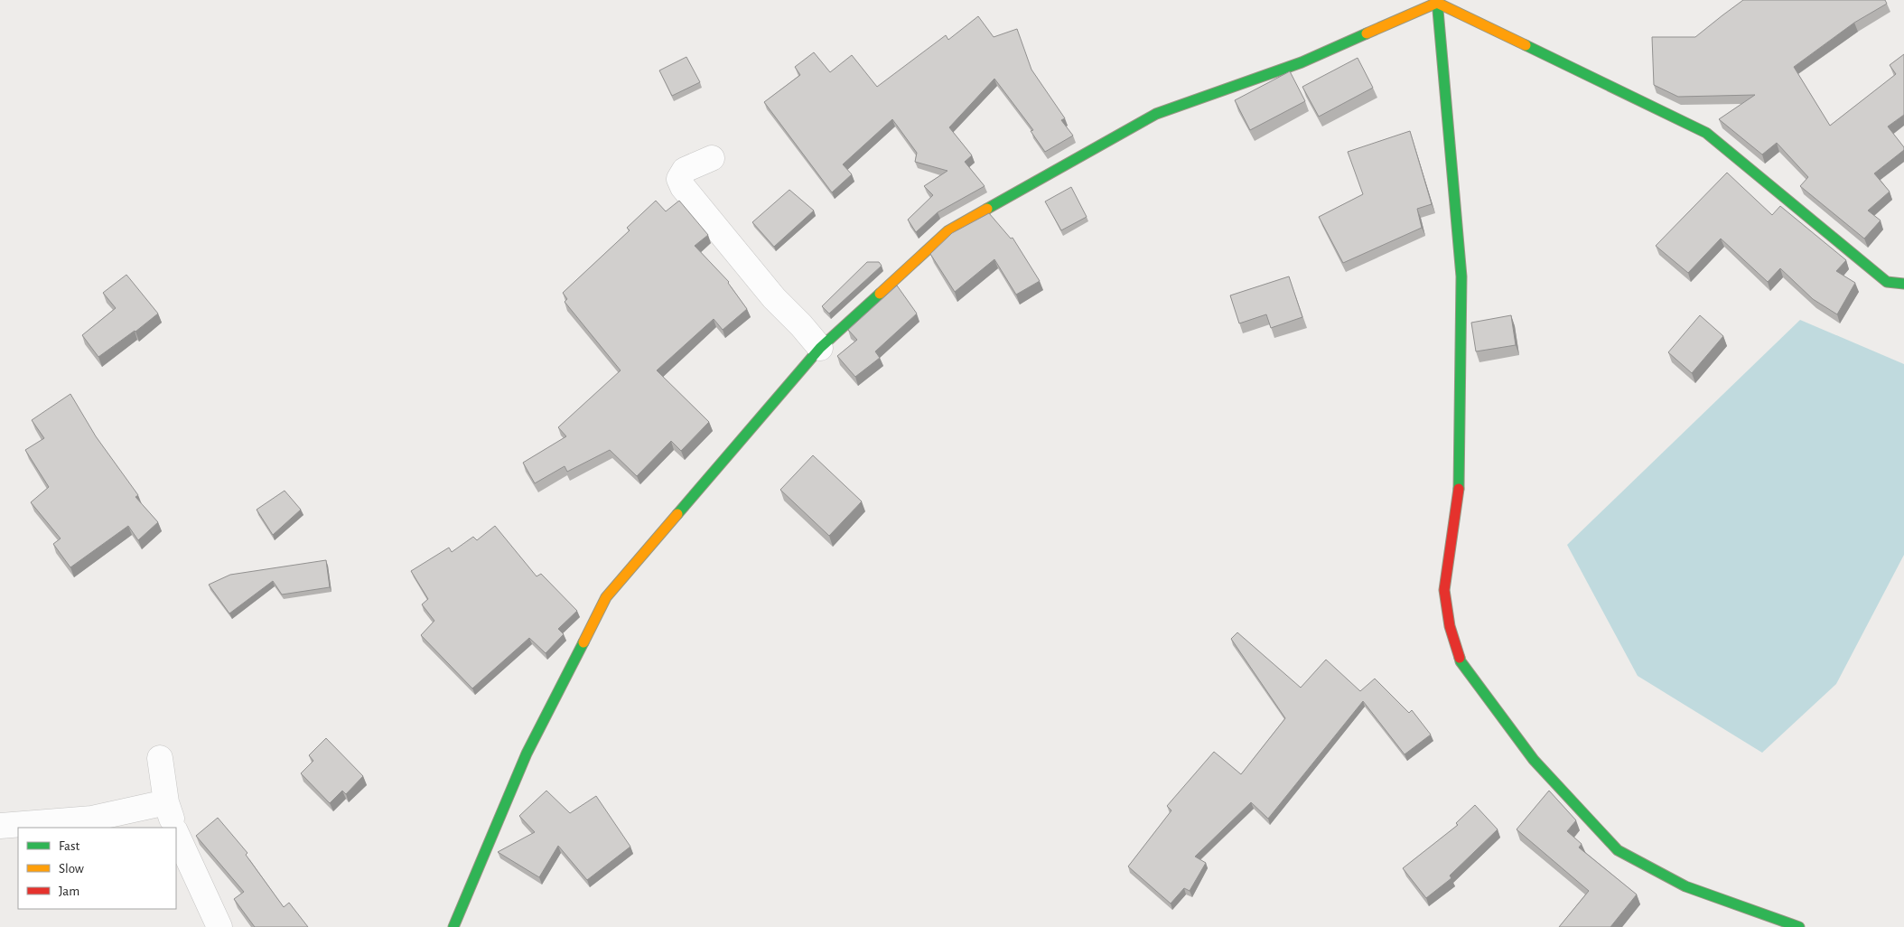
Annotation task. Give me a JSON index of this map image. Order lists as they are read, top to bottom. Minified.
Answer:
{"legend":["Fast","Slow","Jam"]}
